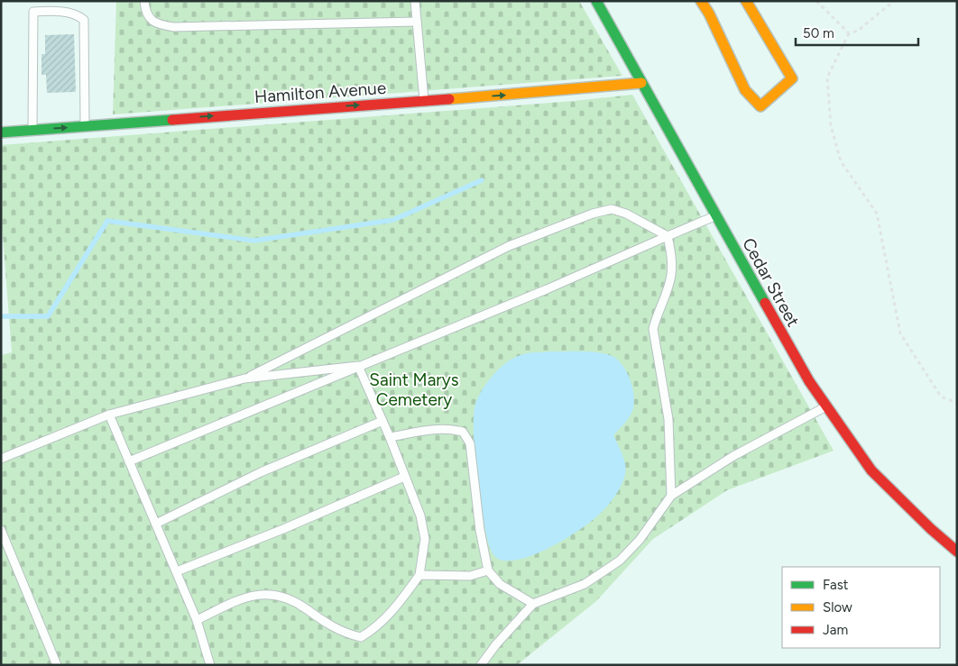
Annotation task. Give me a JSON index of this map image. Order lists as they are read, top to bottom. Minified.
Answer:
{"streets":{"street":["Hamilton Avenue","Cedar Street"]},"crossings":[["Hamilton Avenue","Cedar Street"]],"one_way":["Hamilton Avenue"],"parks":["Saint Marys Cemetery"],"legend":["Fast","Slow","Jam"],"scale_bar":"50 m"}
